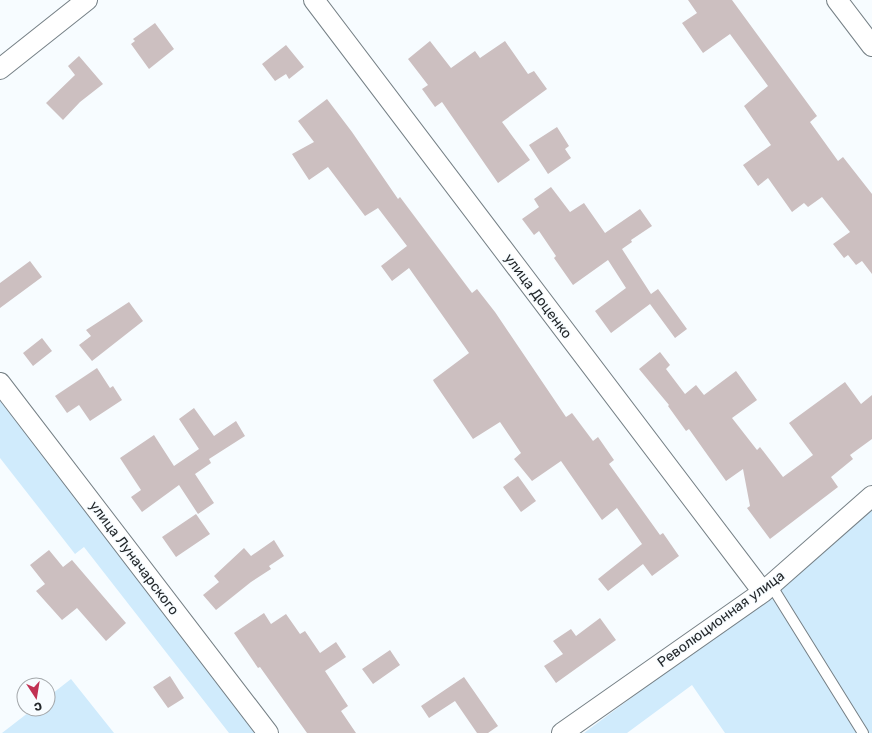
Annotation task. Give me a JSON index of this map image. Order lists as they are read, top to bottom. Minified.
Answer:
{"streets":{"street":["улица Доценко","улица Луначарского","Революционная улица"]},"crossings":[["улица Доценко","Революционная улица"]],"north":"bottom"}
